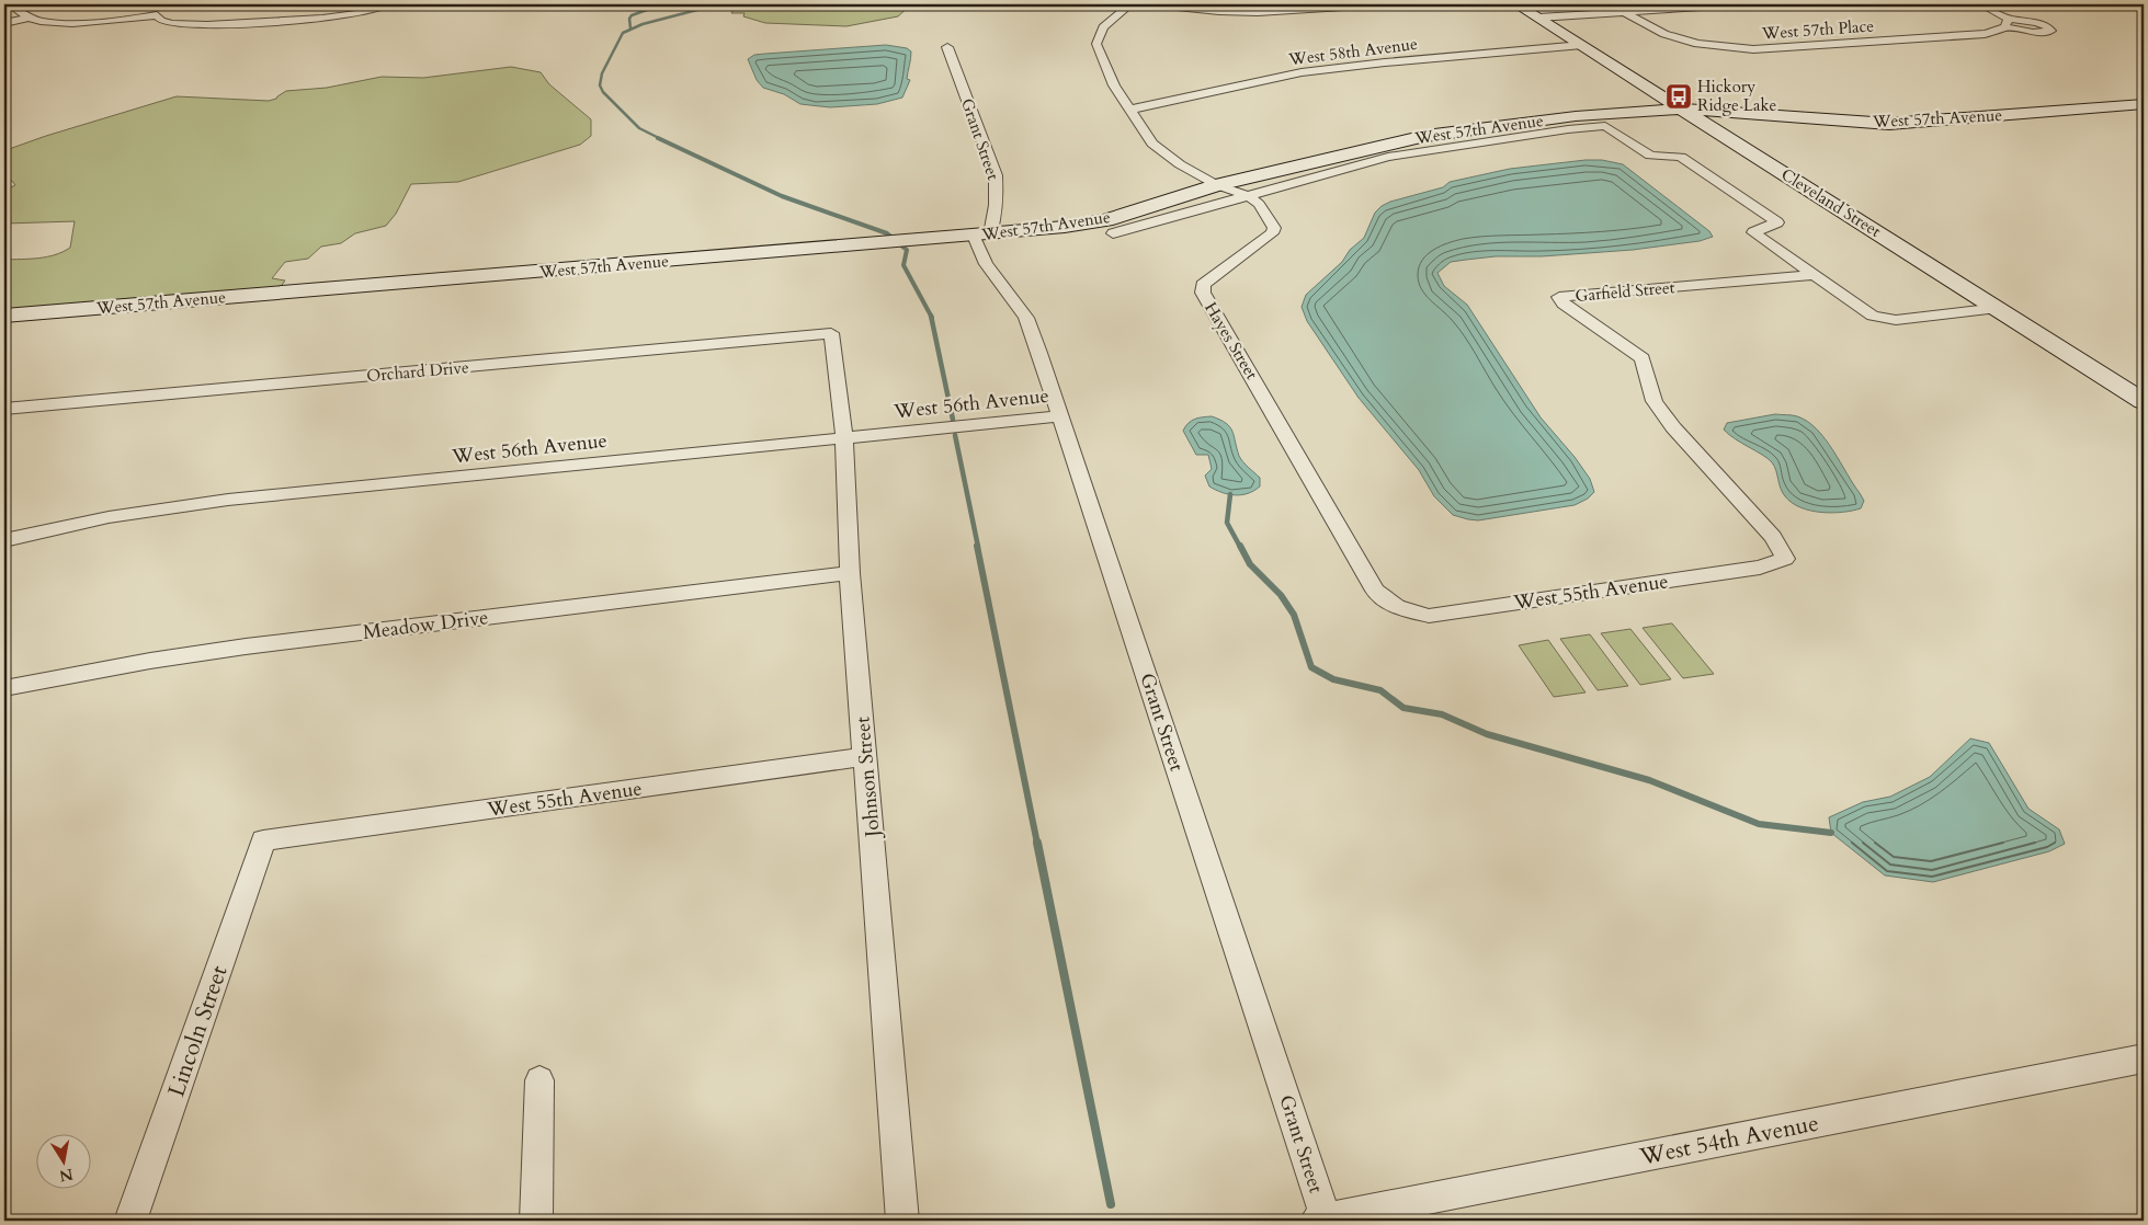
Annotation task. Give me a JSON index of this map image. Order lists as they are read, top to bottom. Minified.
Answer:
{"streets":{"street":["West 57th Place","West 58th Avenue","West 57th Avenue","Grant Street","Cleveland Street","Garfield Street","Hayes Street","Orchard Drive","West 56th Avenue","West 55th Avenue","Meadow Drive","Johnson Street","Lincoln Street","West 54th Avenue"]},"crossings":[["West 58th Avenue","Cleveland Street"],["West 58th Avenue","Hayes Street"],["West 57th Avenue","Grant Street"],["West 57th Avenue","Cleveland Street"],["West 57th Avenue","Hayes Street"],["Grant Street","West 56th Avenue"],["Grant Street","West 54th Avenue"],["Garfield Street","West 55th Avenue"],["Hayes Street","West 55th Avenue"],["Orchard Drive","Johnson Street"],["West 56th Avenue","Johnson Street"],["West 55th Avenue","Johnson Street"],["West 55th Avenue","Lincoln Street"],["Meadow Drive","Johnson Street"]],"places":{"bus stop":["Hickory Ridge Lake"]},"north":"bottom"}
